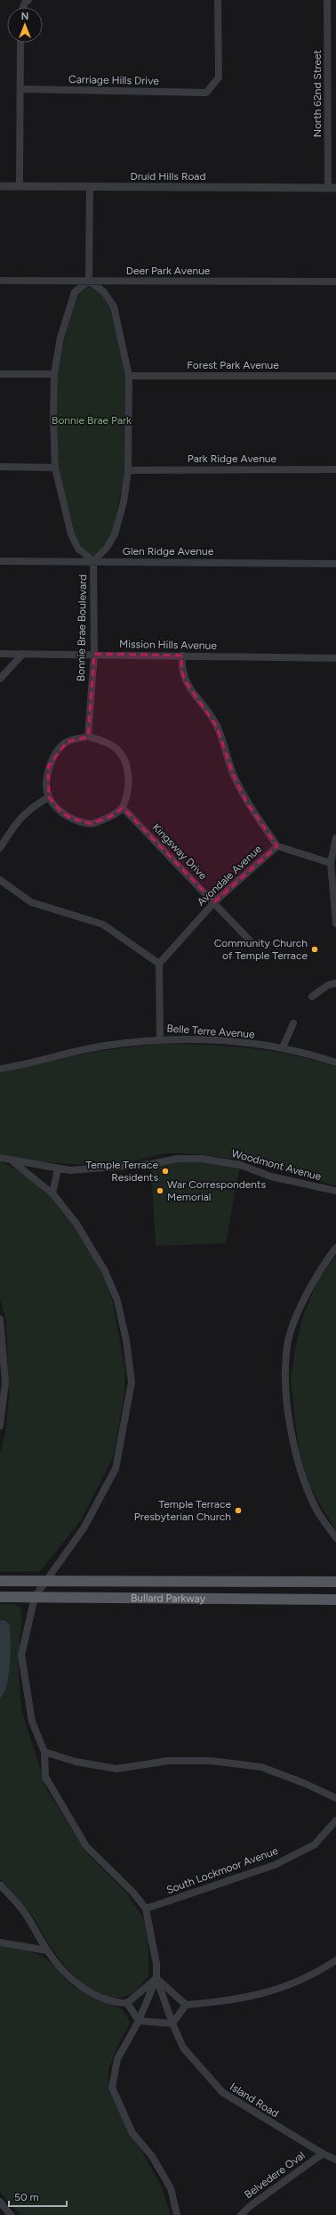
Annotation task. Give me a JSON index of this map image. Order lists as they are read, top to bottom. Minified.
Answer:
{"streets":{"main road":["Bullard Parkway"],"street":["Carriage Hills Drive","North 62nd Street","Druid Hills Road","Deer Park Avenue","Forest Park Avenue","Park Ridge Avenue","Glen Ridge Avenue","Bonnie Brae Boulevard","Mission Hills Avenue","Kingsway Drive","Avondale Avenue","Belle Terre Avenue","Woodmont Avenue","South Lockmoor Avenue","Island Road","Belvedere Oval"]},"crossings":[["North 62nd Street","Druid Hills Road"],["Deer Park Avenue","Bonnie Brae Boulevard"],["Forest Park Avenue","Bonnie Brae Boulevard"],["Park Ridge Avenue","Bonnie Brae Boulevard"],["Glen Ridge Avenue","Bonnie Brae Boulevard"],["Bonnie Brae Boulevard","Mission Hills Avenue"],["Bonnie Brae Boulevard","Kingsway Drive"],["Kingsway Drive","Avondale Avenue"],["Island Road","Belvedere Oval"]],"parks":["Bonnie Brae Park"],"places":["Community Church of Temple Terrace","Temple Terrace Residents","War Correspondents Memorial","Temple Terrace Presbyterian Church"],"scale_bar":"50 m","north":"top"}
